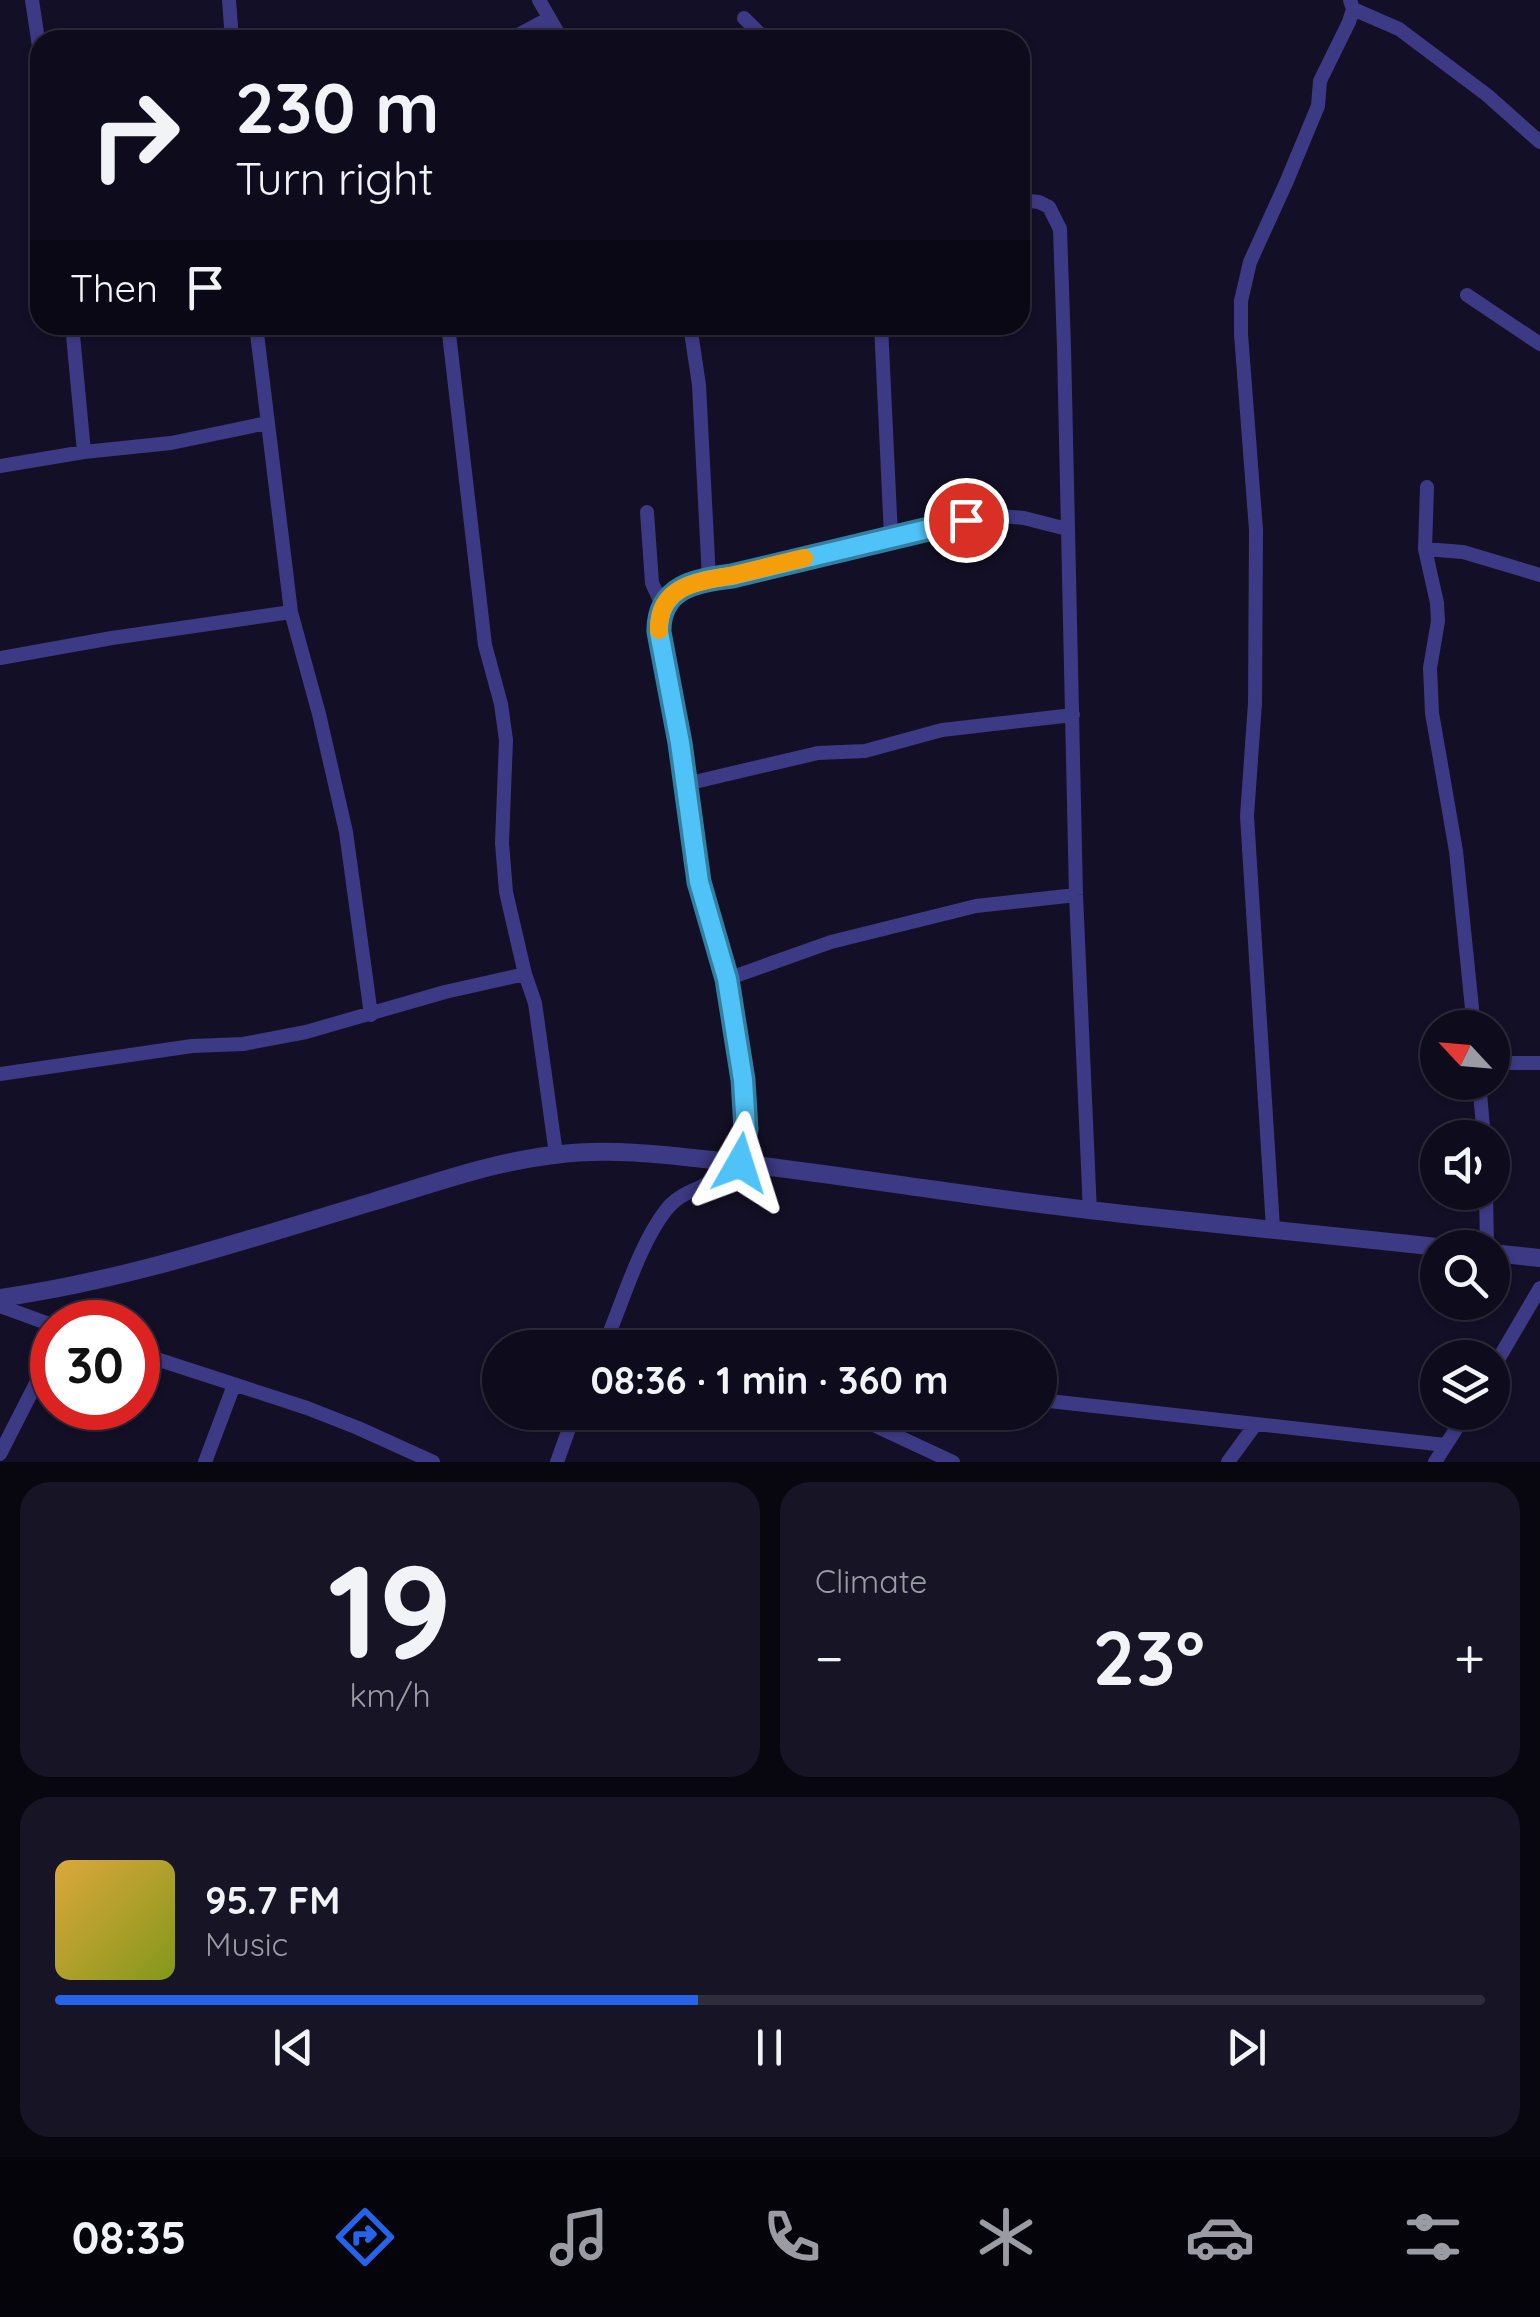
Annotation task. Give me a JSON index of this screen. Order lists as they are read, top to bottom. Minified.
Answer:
{"north":"top left","page":{"turn":["230 m","Turn right"],"then":"Then","limit":"30","trip":"08:36 · 1 min · 360 m","tile":[["19","km/h"],"Climate"],"heat":["−","23°","+"],"song":["95.7 FM","Music"],"tabs":"08:35"}}
